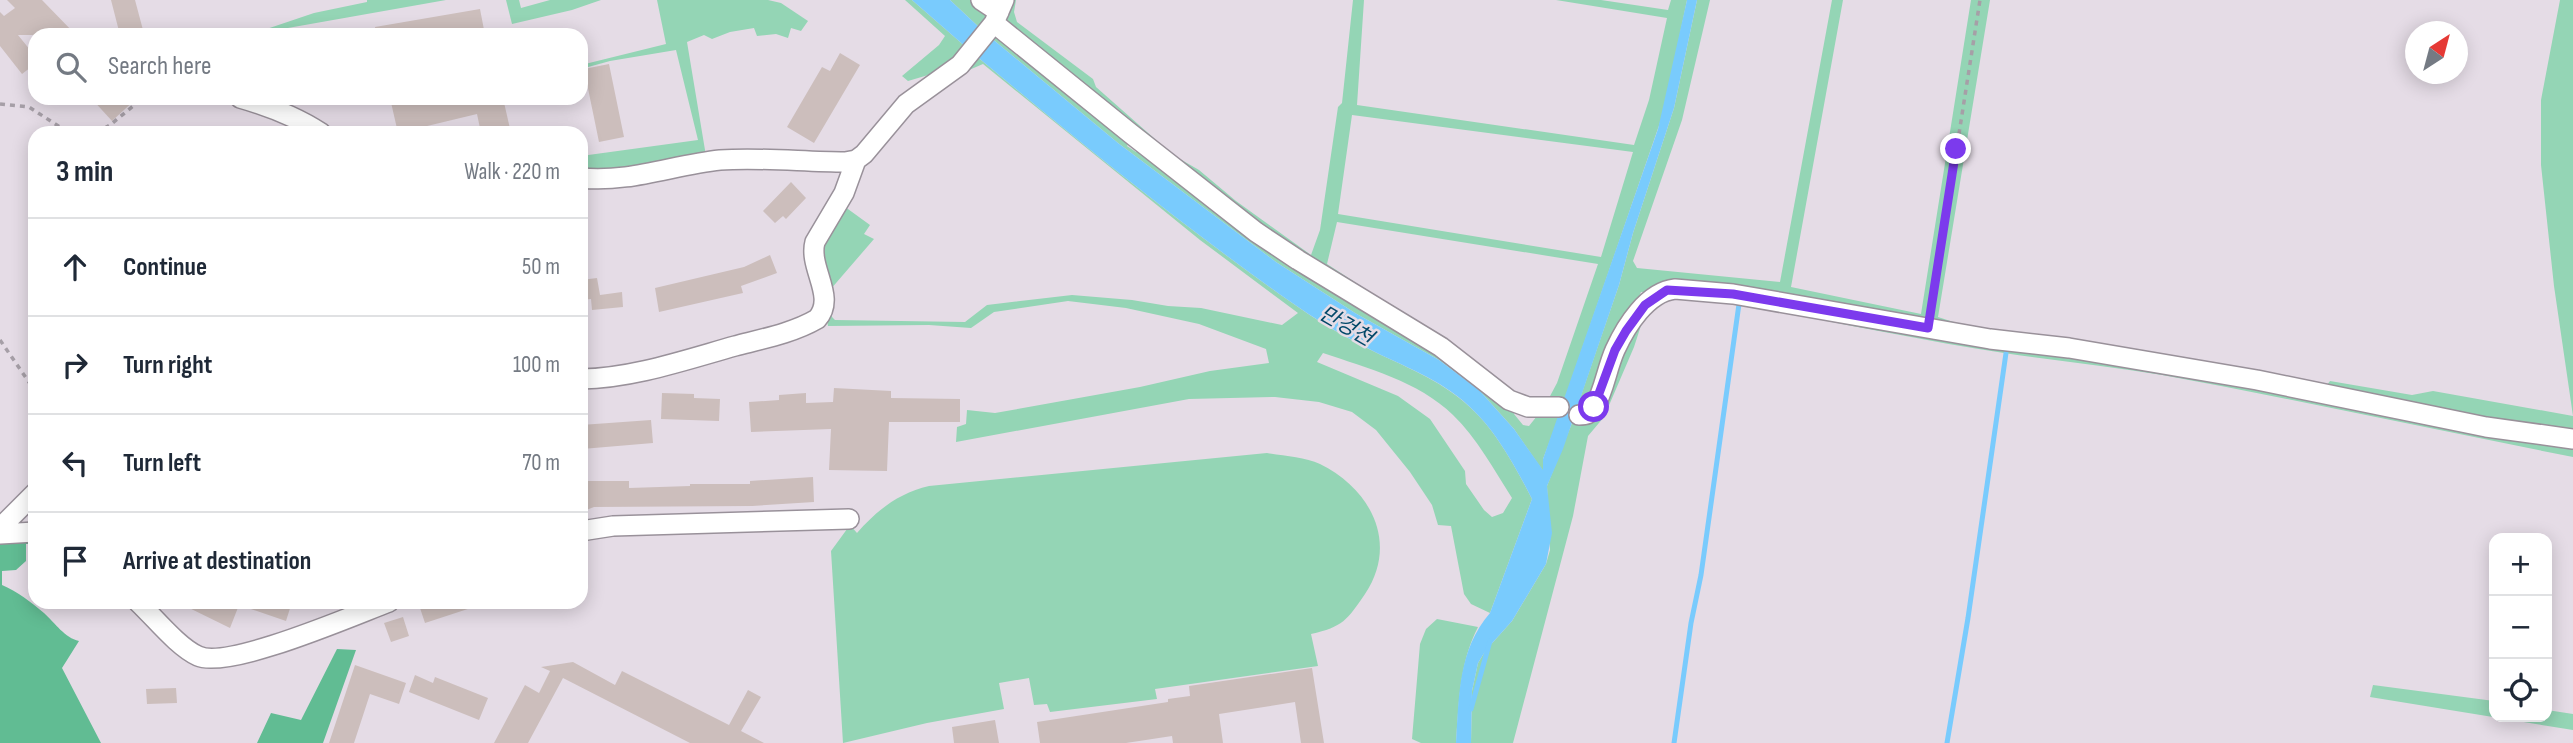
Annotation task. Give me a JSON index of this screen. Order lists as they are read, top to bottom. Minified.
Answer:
{"water":["만겅천"],"north":"top right","page":{"search":"Search here","heading":["3 min","Walk · 220 m"],"list":[["Continue","50 m"],["Turn right","100 m"],["Turn left","70 m"],"Arrive at destination"],"map_buttons":["+","−"]}}
